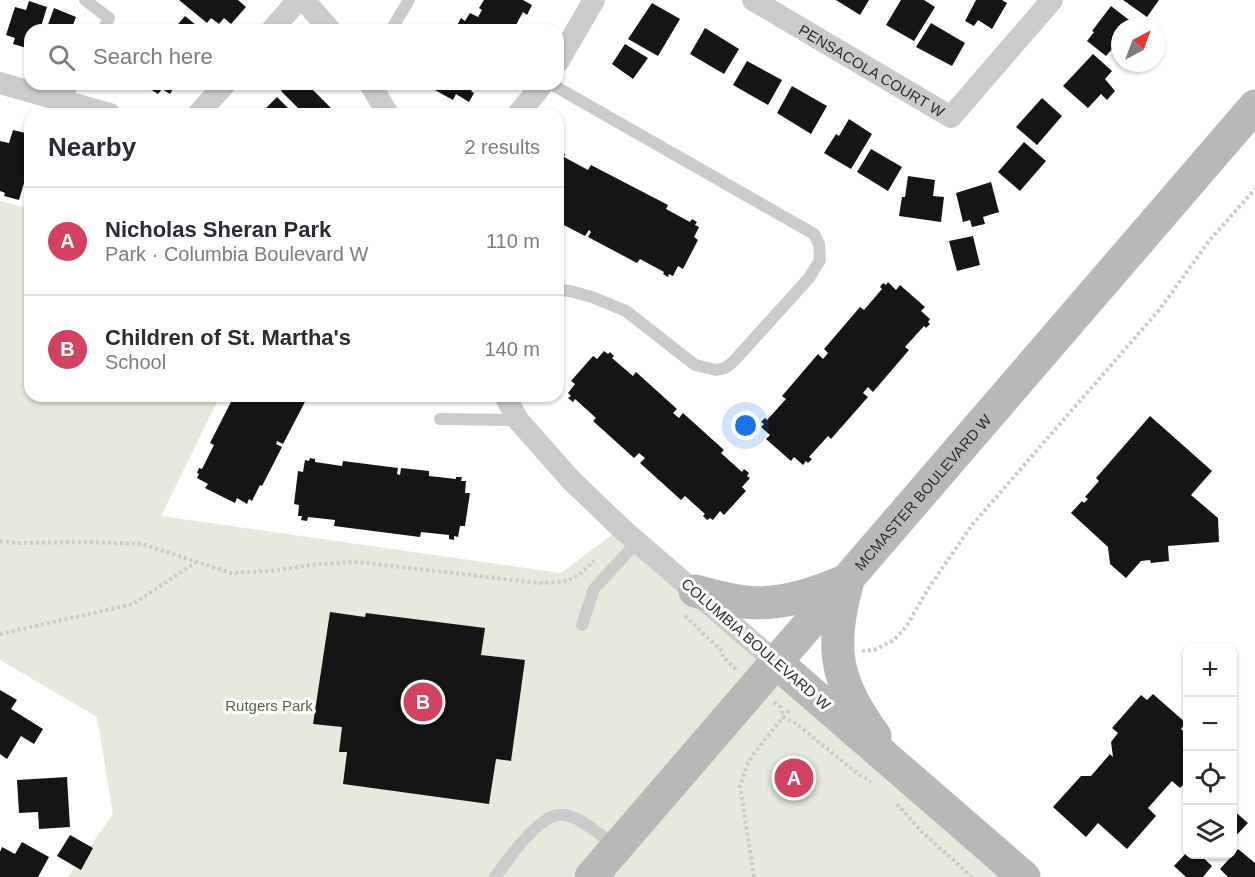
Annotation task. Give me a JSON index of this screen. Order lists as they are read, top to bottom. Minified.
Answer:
{"streets":{"street":["PENSACOLA COURT W","MCMASTER BOULEVARD W","COLUMBIA BOULEVARD W"]},"crossings":[["MCMASTER BOULEVARD W","COLUMBIA BOULEVARD W"]],"parks":["Rutgers Park"],"north":"top right","page":{"search":"Search here","heading":["Nearby","2 results"],"list":[{"mark":"A","name":"Nicholas Sheran Park","note":"Park · Columbia Boulevard W","value":"110 m"},{"mark":"B","name":"Children of St. Martha's","note":"School","value":"140 m"}],"map_buttons":["+","−"],"pins":["B","A"]}}
